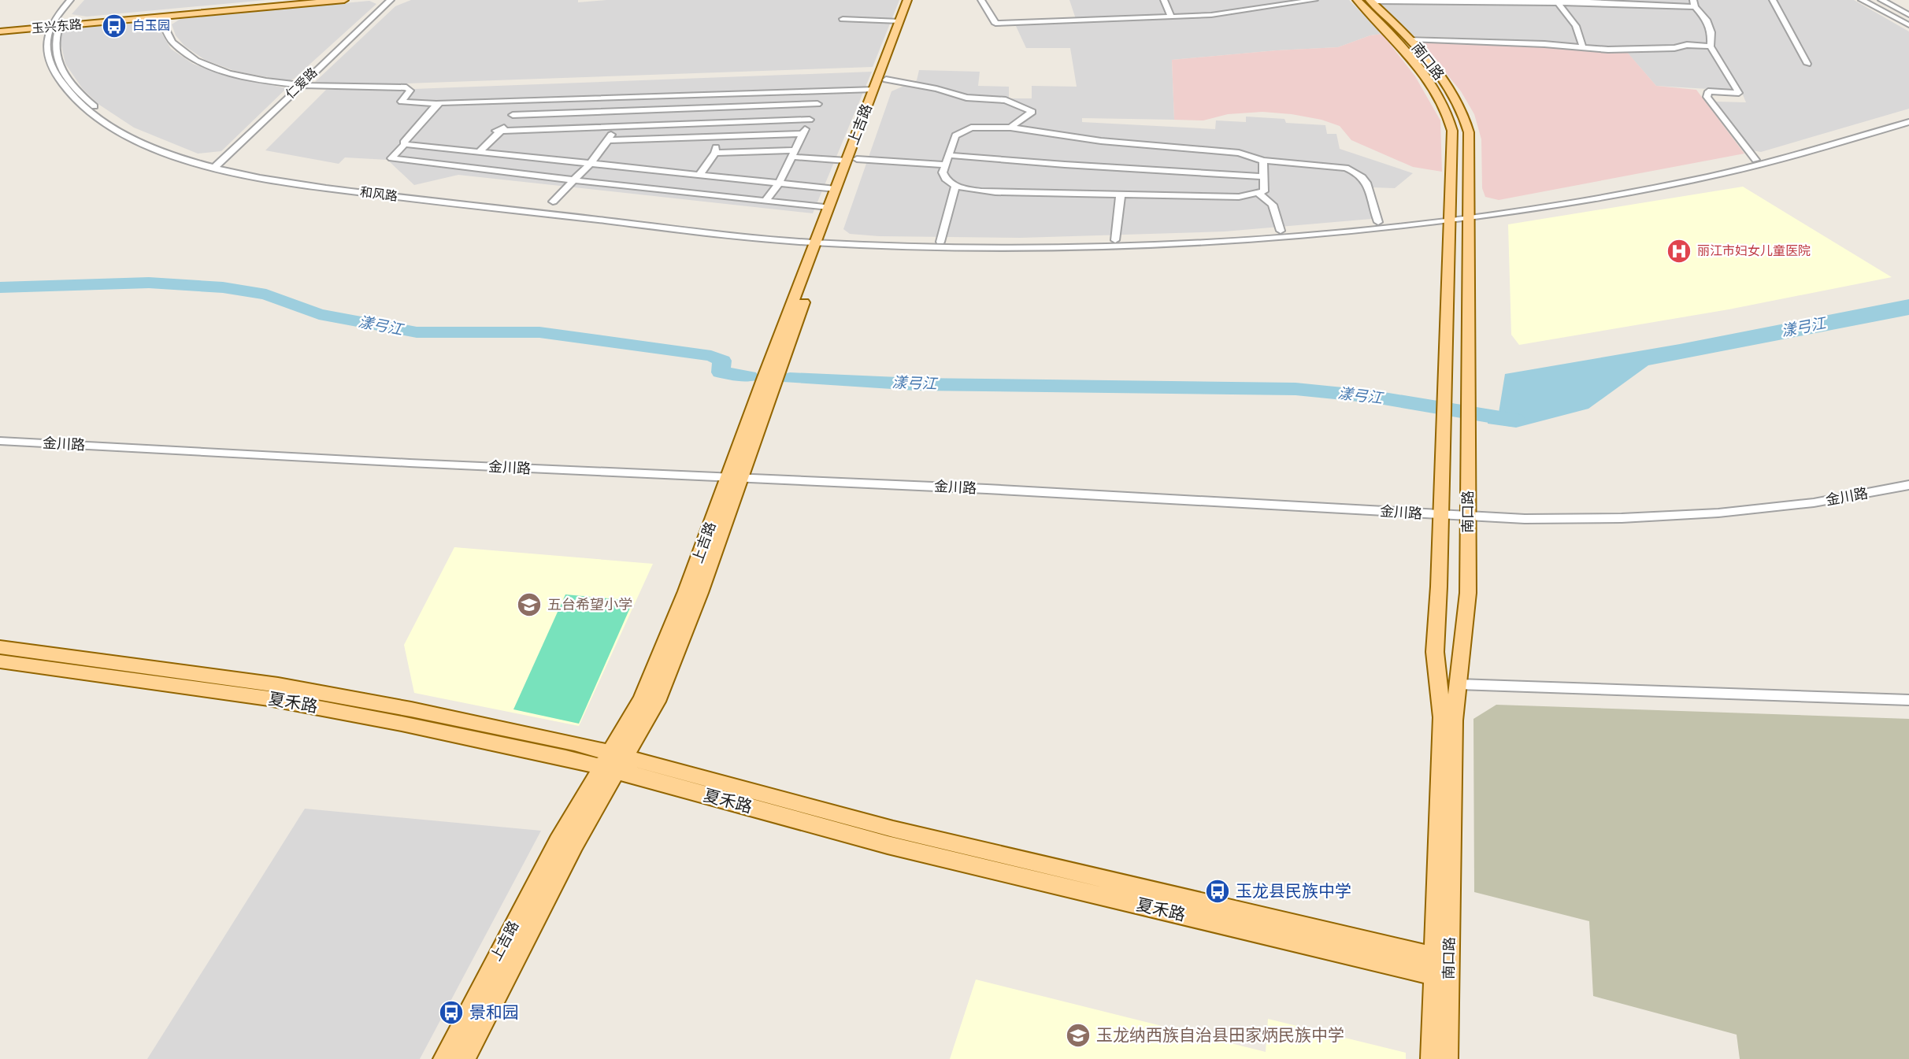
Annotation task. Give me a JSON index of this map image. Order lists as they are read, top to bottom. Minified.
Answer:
{"streets":{"main road":["玉兴东路","南口路","上吉路","夏禾路"],"street":["仁爱路","和风路","金川路"]},"crossings":[["玉兴东路","和风路"],["南口路","金川路"],["南口路","夏禾路"],["仁爱路","和风路"],["上吉路","和风路"],["上吉路","金川路"],["上吉路","夏禾路"]],"water":["漾弓江"],"places":{"bus stop":["白玉园","玉龙县民族中学","景和园"],"hospital":["丽江市妇女儿童医院"],"school or university":["五台希望小学","玉龙纳西族自治县田家炳民族中学"]}}
